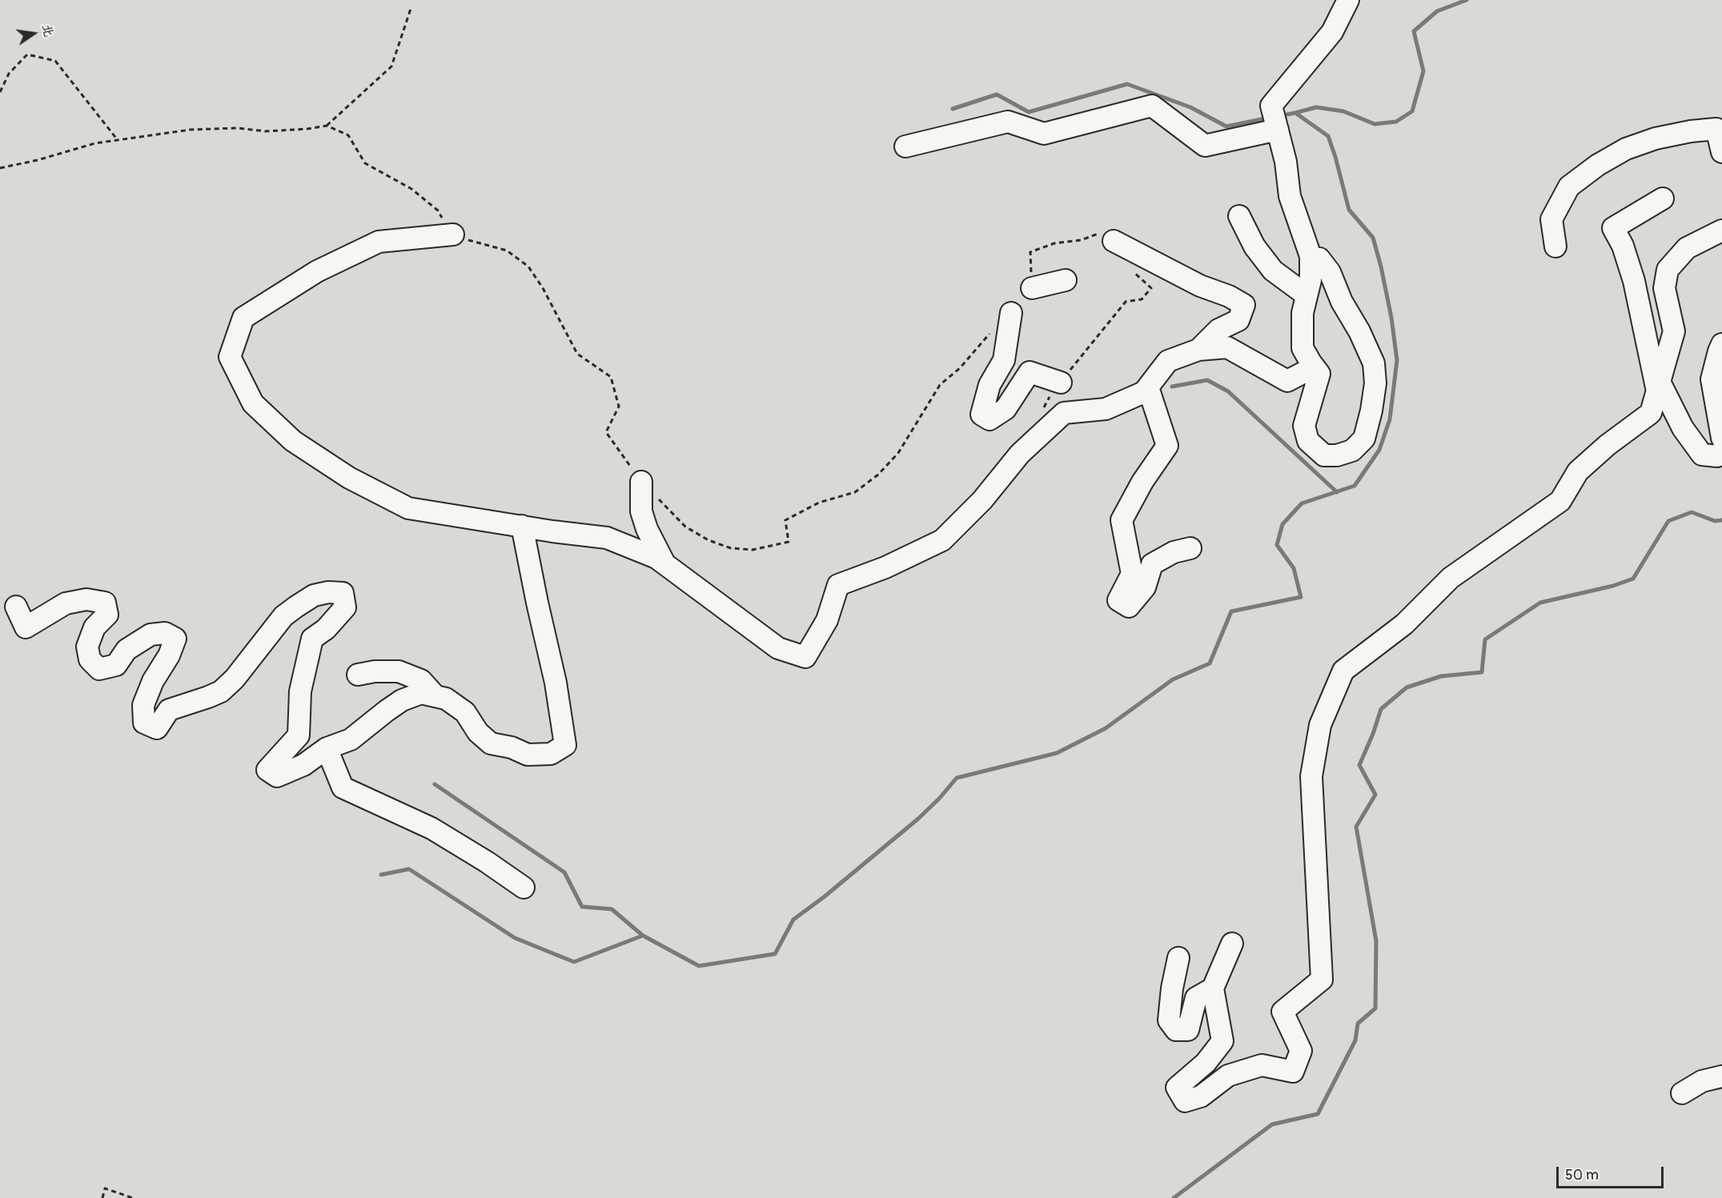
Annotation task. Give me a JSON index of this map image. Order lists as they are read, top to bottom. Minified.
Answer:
{"scale_bar":"50 m","north":"right"}
